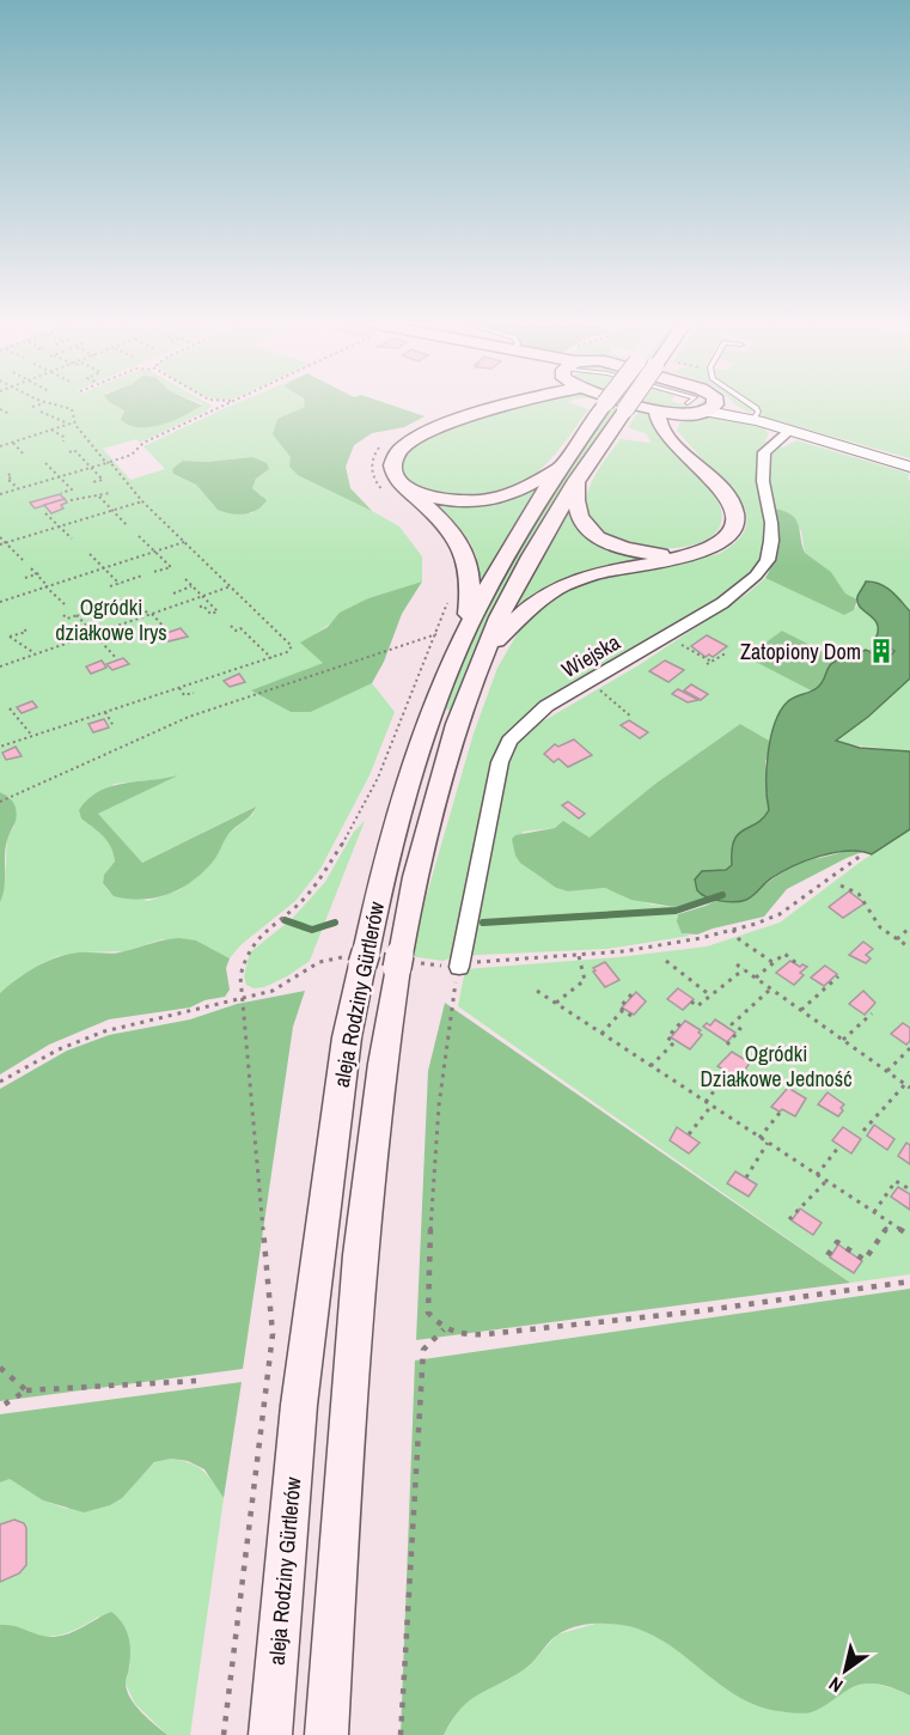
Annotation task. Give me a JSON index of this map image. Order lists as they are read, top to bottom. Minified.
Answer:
{"streets":{"main road":["aleja Rodziny Gürtlerów"],"street":["Wiejska"]},"parks":["Ogródki działkowe Irys","Ogródki Działkowe Jedność"],"places":{"building":["Zatopiony Dom"]},"north":"bottom left"}
